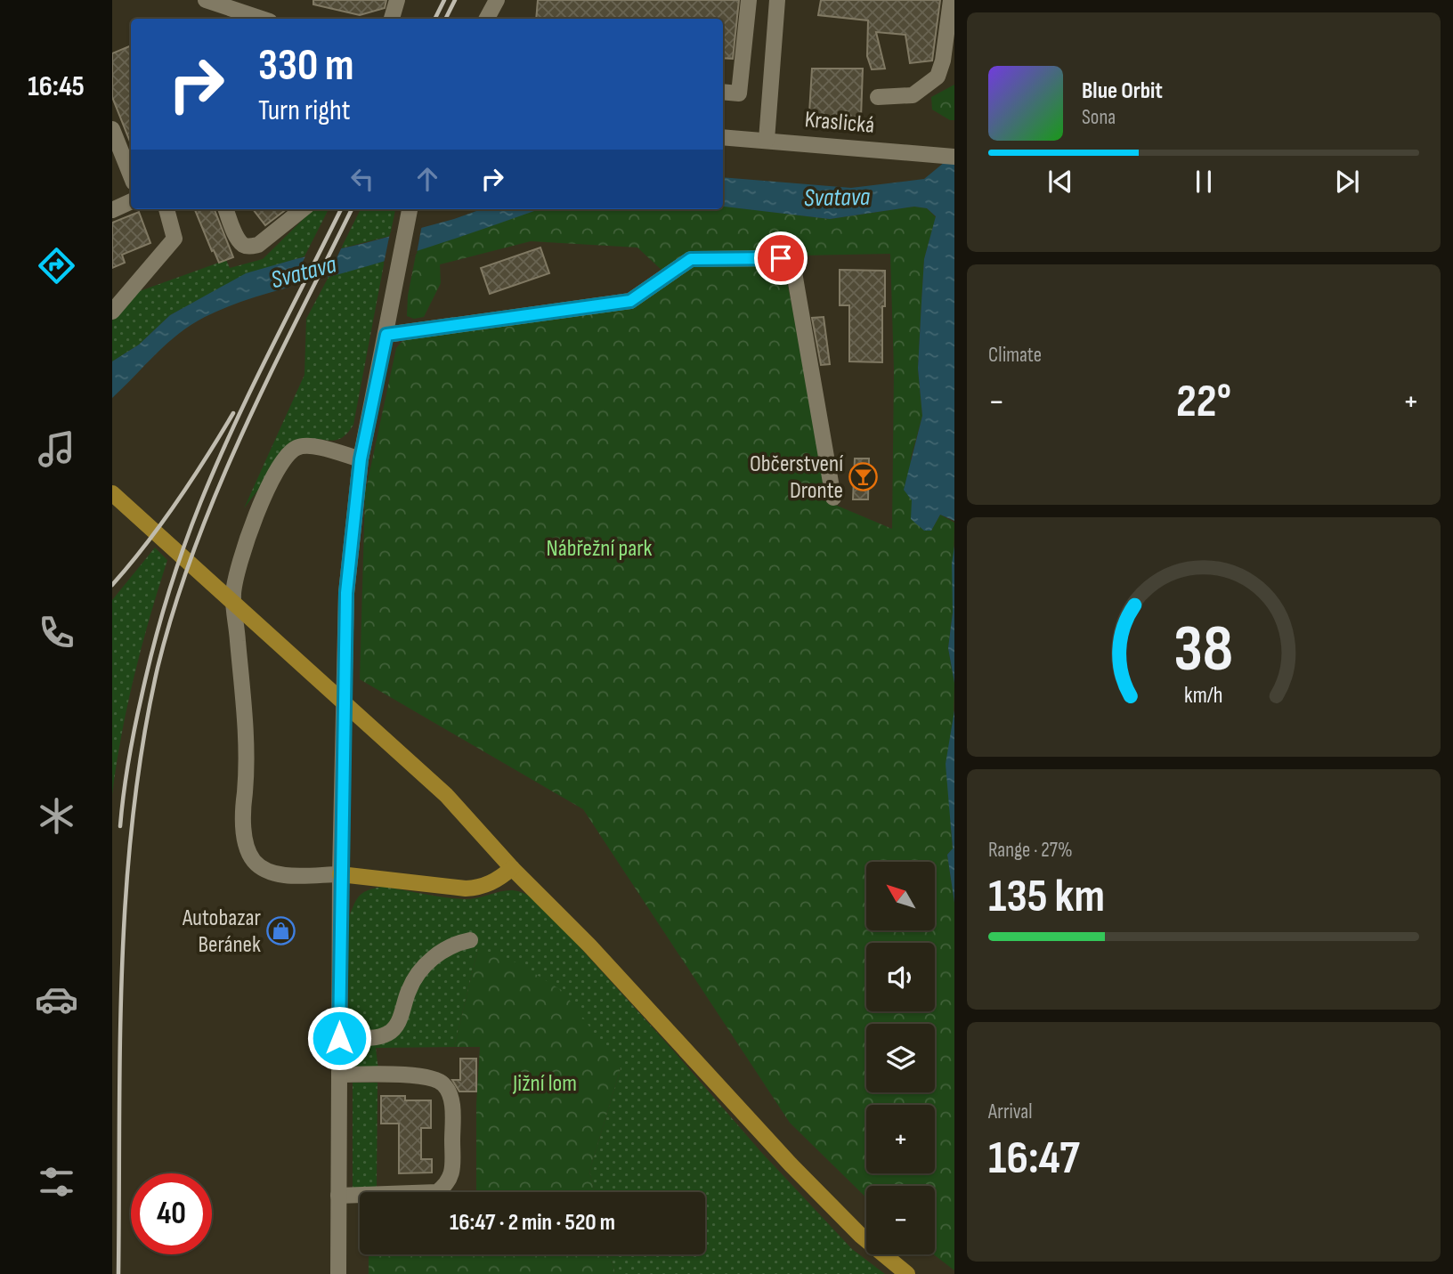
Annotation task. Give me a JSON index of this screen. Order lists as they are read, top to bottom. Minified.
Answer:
{"streets":{"street":["Kraslická"]},"water":["Svatava"],"parks":["Nábřežní park","Jižní lom"],"places":{"bar":["Občerstvení Dronte"],"shop":["Autobazar Beránek"]},"north":"top left","page":{"tabs":"16:45","turn":["330 m","Turn right"],"song":["Blue Orbit","Sona"],"tile":["Climate",["Range · 27%","135 km"],["Arrival","16:47"]],"heat":["−","22°","+"],"map_buttons":["+","−"],"limit":"40","trip":"16:47 · 2 min · 520 m","gauge":["38","km/h"]}}
